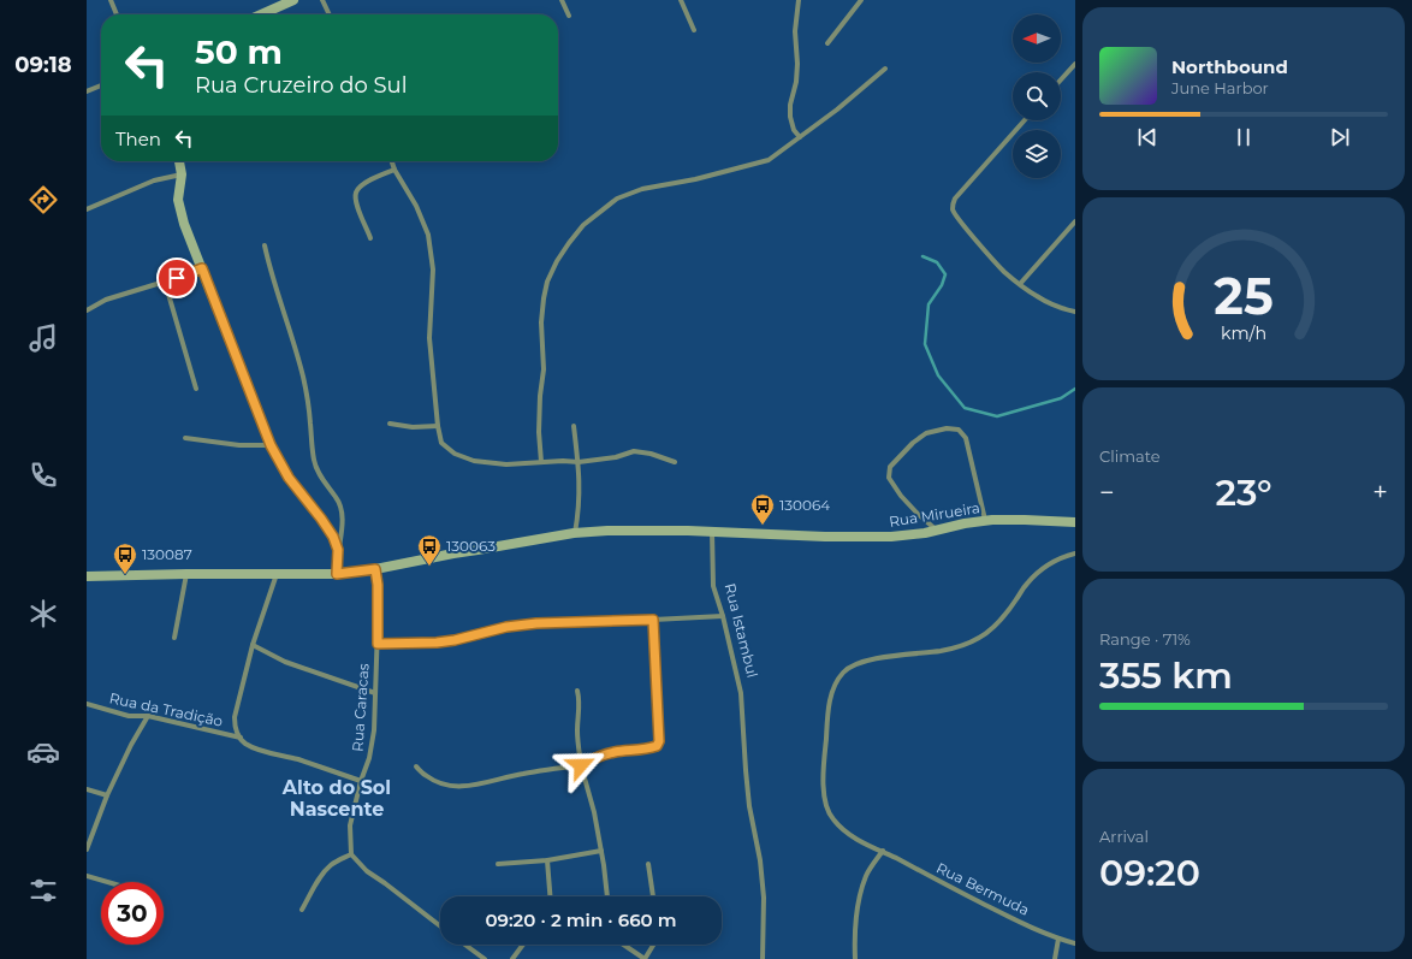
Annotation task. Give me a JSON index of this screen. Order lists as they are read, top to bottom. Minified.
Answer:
{"streets":{"main road":["Rua Mirueira"],"street":["Rua Istambul","Rua Caracas","Rua da Tradição","Rua Bermuda"]},"crossings":[["Rua Mirueira","Rua Istambul"],["Rua Caracas","Rua da Tradição"]],"districts":["Alto do Sol Nascente"],"places":{"bus stop":["130064","130063","130087"]},"north":"left","page":{"tabs":"09:18","turn":["50 m","Rua Cruzeiro do Sul"],"song":["Northbound","June Harbor"],"then":"Then","tile":["Climate",["Range · 71%","355 km"],["Arrival","09:20"]],"heat":["−","23°","+"],"limit":"30","trip":"09:20 · 2 min · 660 m","gauge":["25","km/h"]}}
